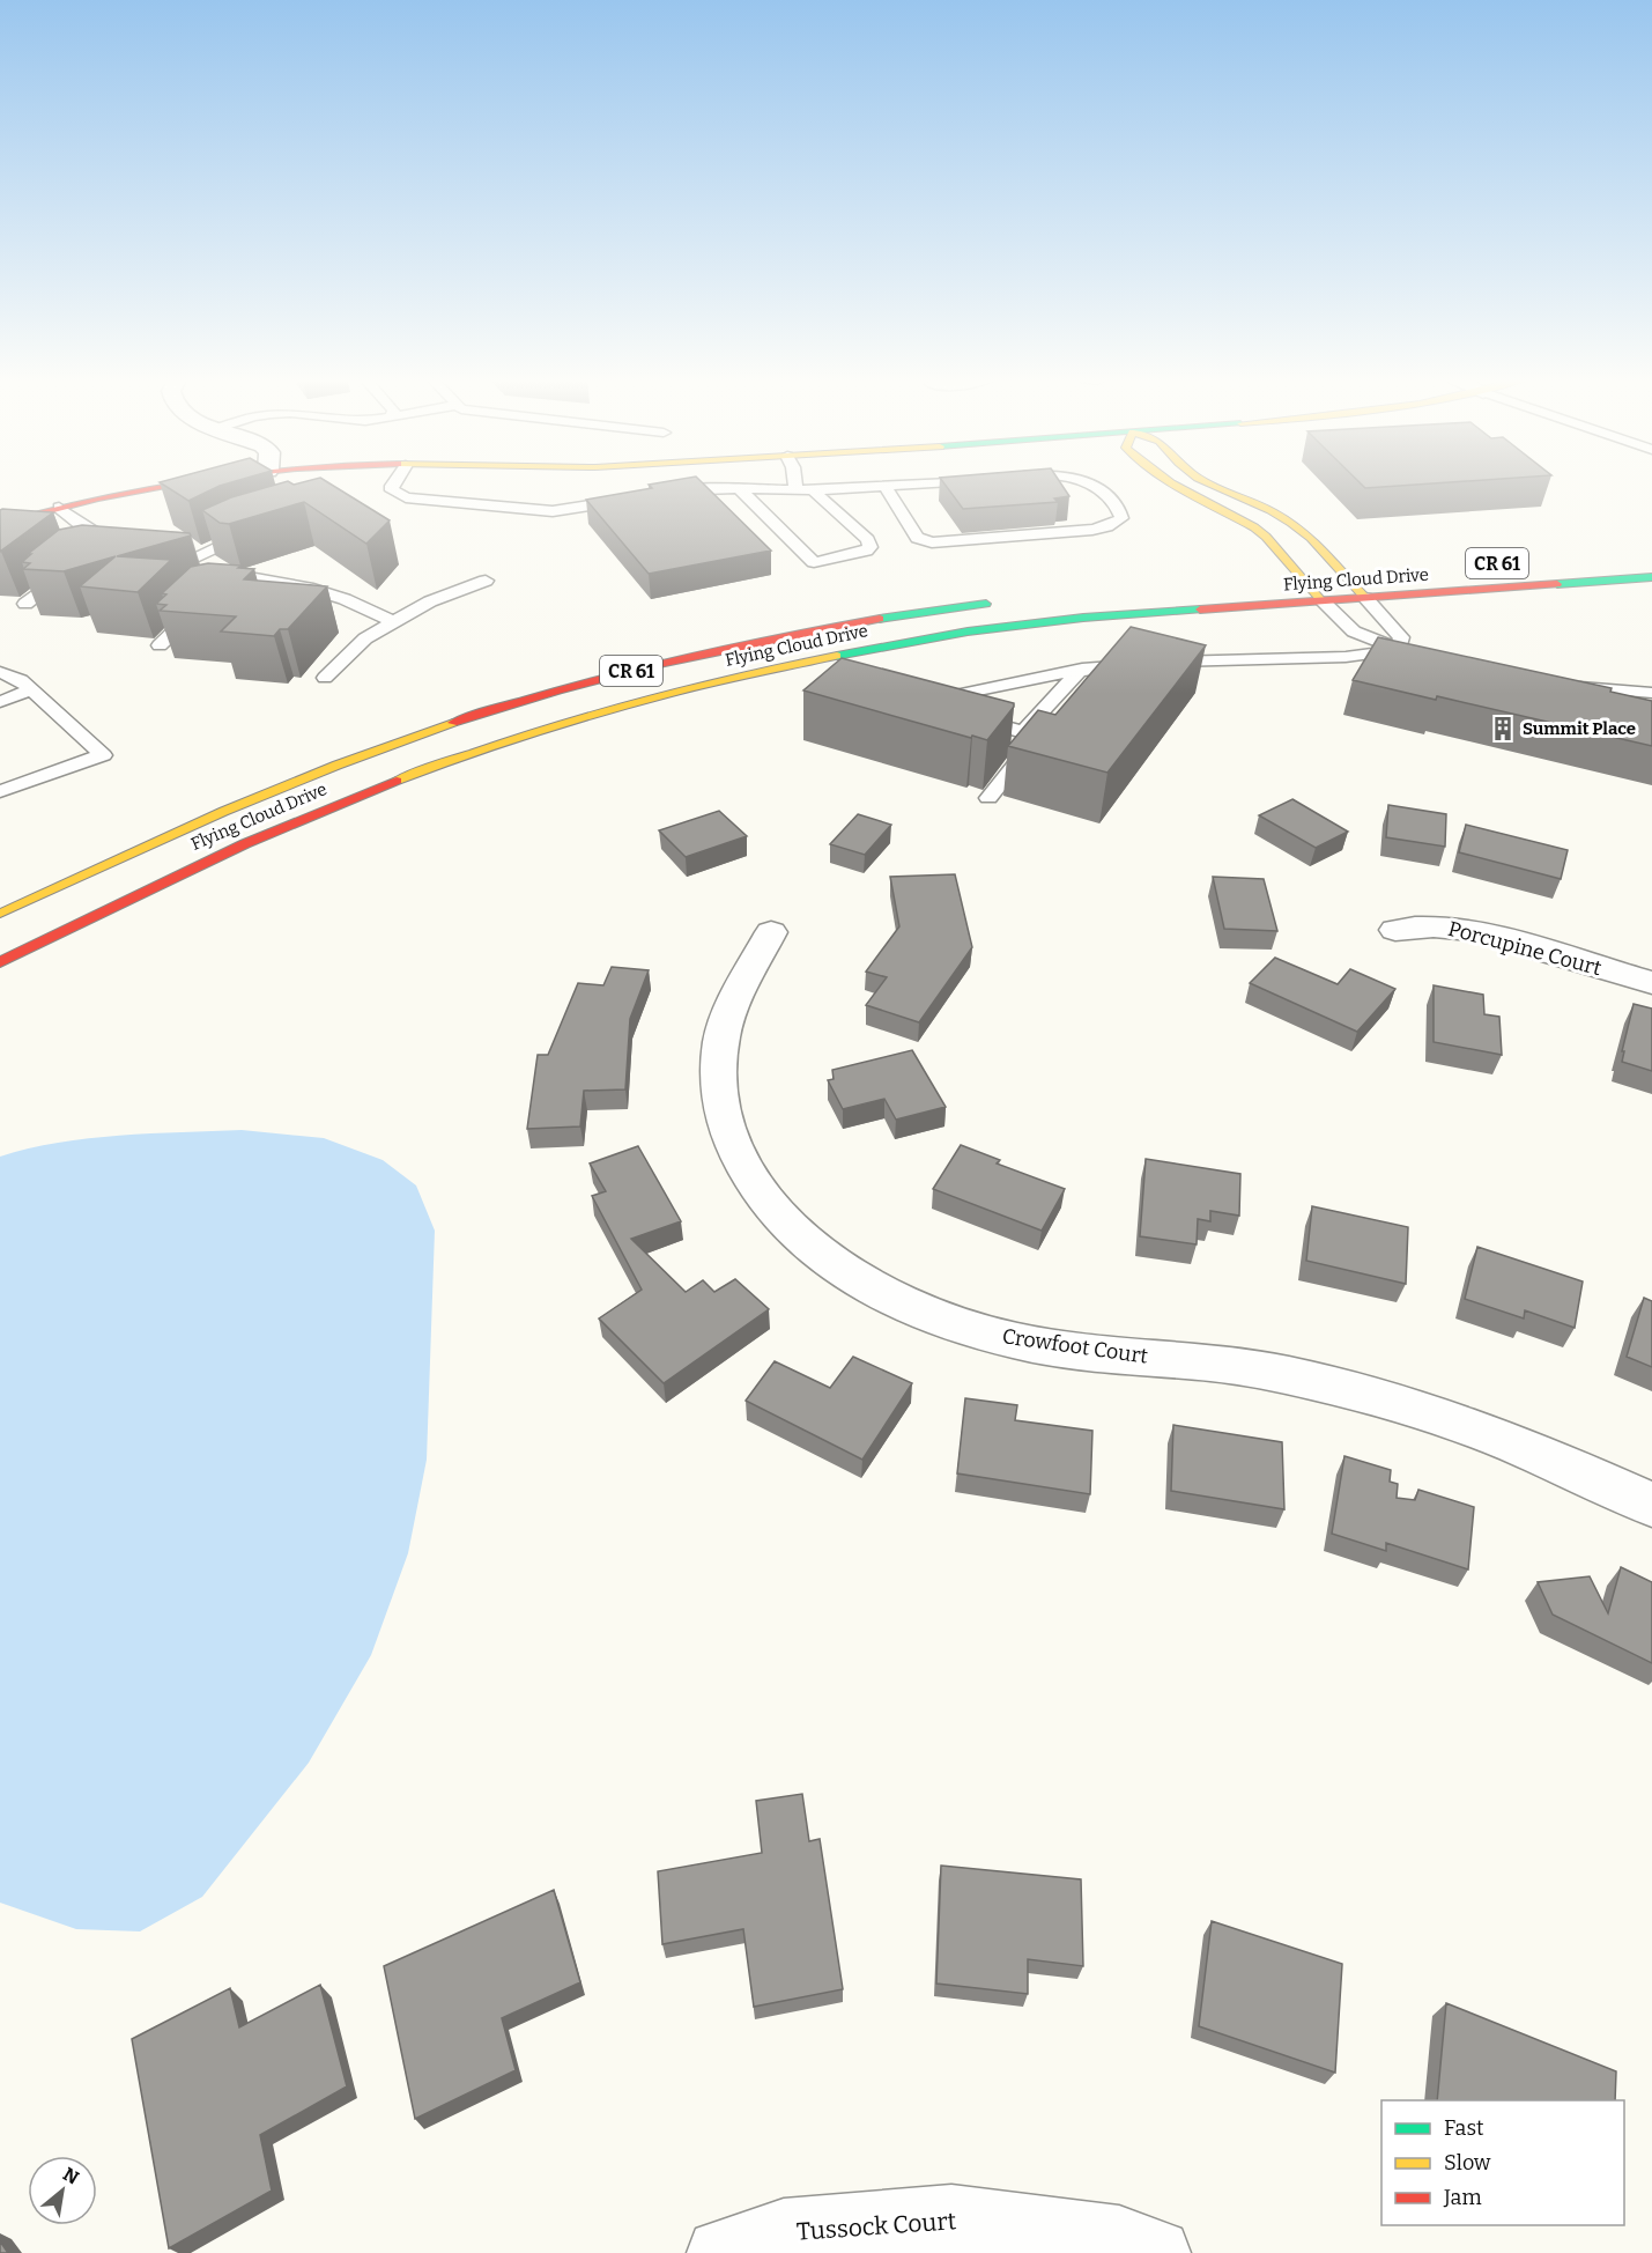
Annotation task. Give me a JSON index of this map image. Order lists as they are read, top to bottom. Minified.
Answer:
{"streets":{"street":["CR 61","Flying Cloud Drive","Porcupine Court","Crowfoot Court","Tussock Court"]},"places":{"building":["Summit Place"]},"legend":["Fast","Slow","Jam"],"north":"top right"}
